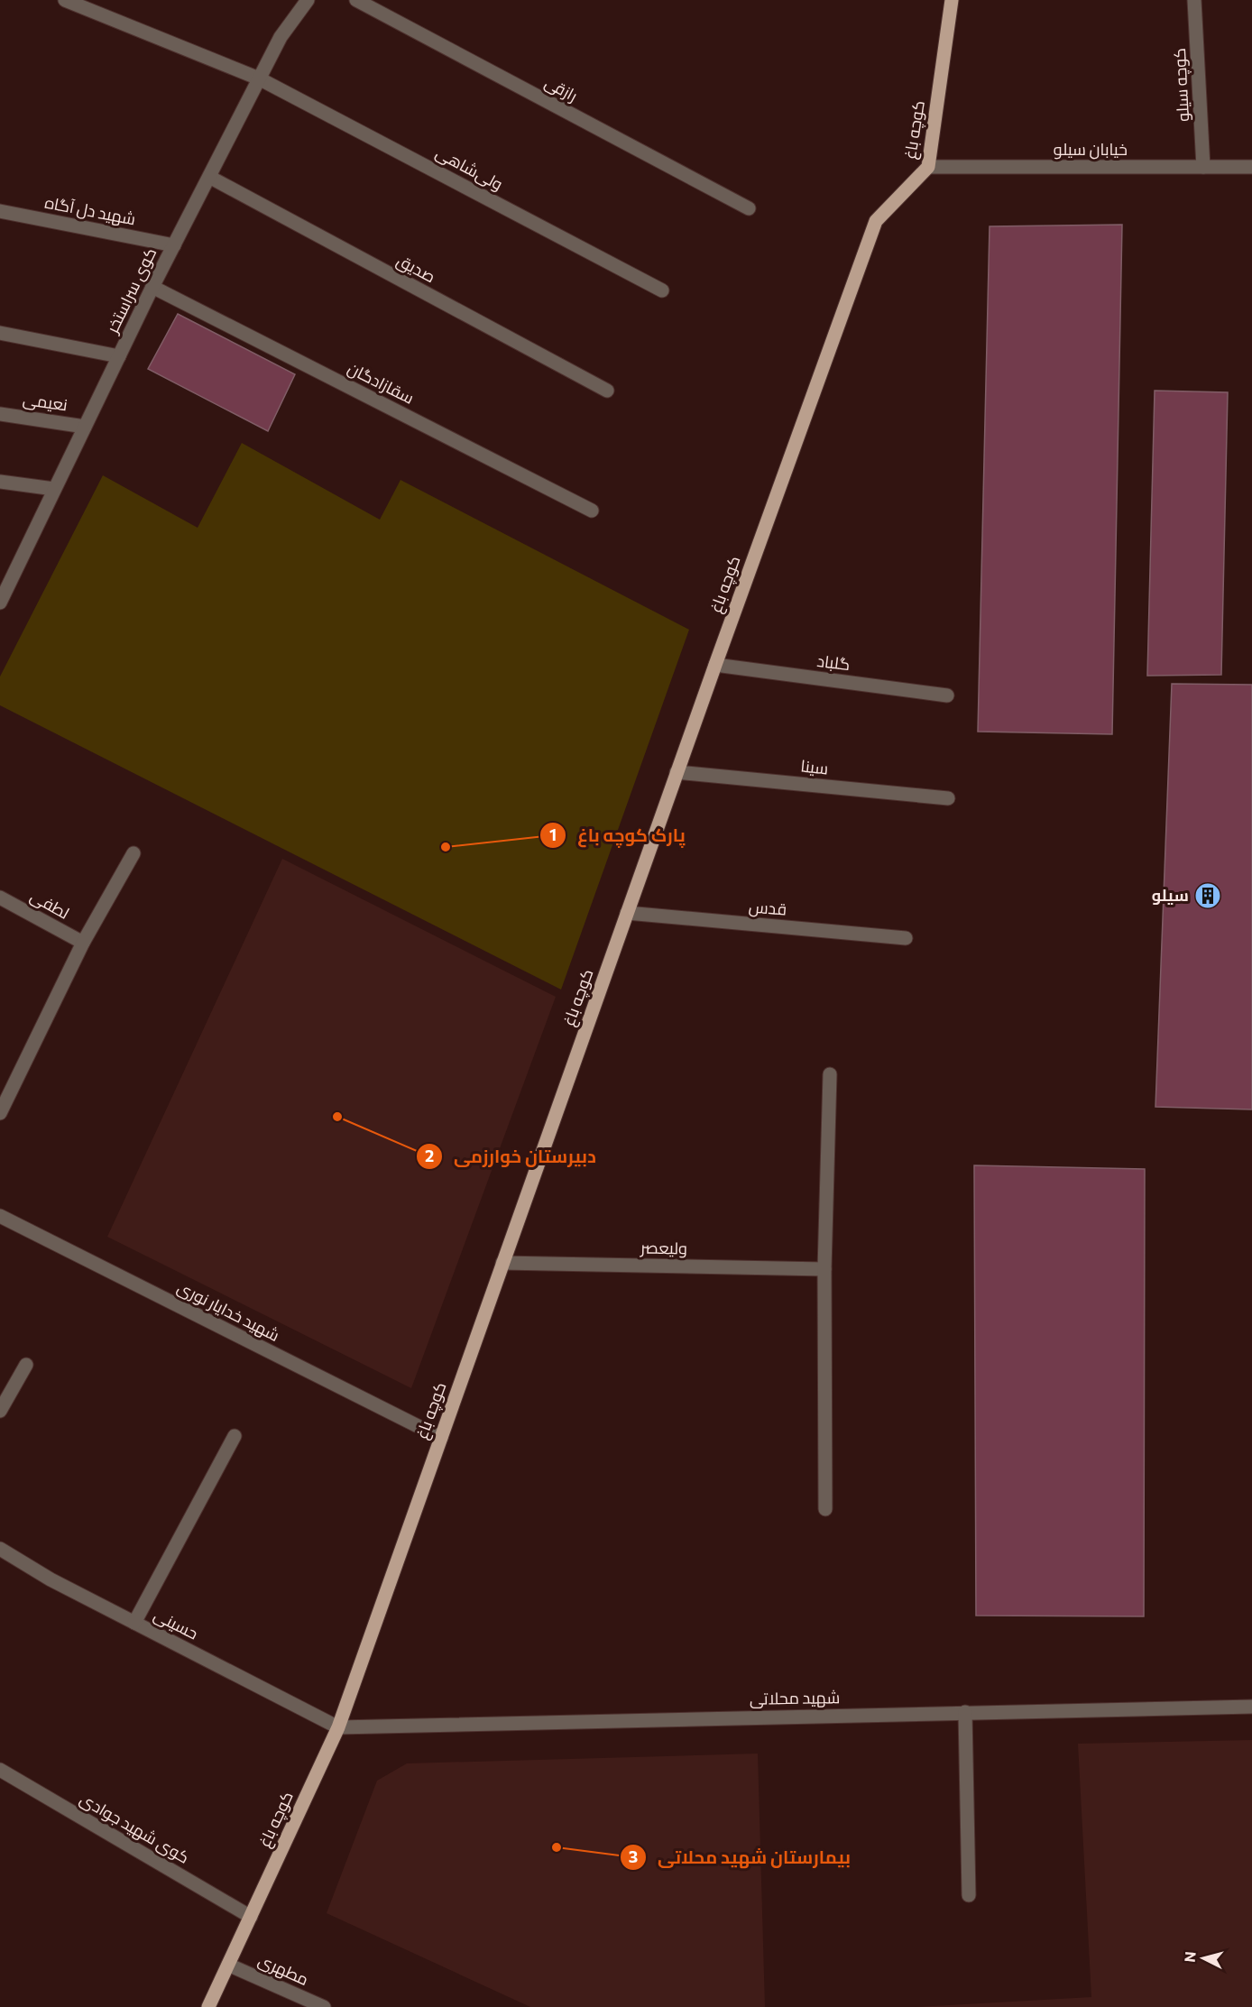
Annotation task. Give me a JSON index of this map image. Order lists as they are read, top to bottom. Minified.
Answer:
{"streets":{"main road":["کوچه باغ"],"street":["کوچه سیلو","رازقی","خیابان سیلو","ولی‌شاهی","شهید دل آگاه","صدیق","کوی سراستخر","سقازادگان","نعیمی","گلباد","سینا","لطفی","قدس","ولیعصر","شهید خدایار نوری","حسینی","شهید محلاتی","کوی شهید جوادی","مطهری"]},"crossings":[["کوچه سیلو","خیابان سیلو"],["کوچه باغ","خیابان سیلو"],["کوچه باغ","گلباد"],["کوچه باغ","سینا"],["کوچه باغ","قدس"],["کوچه باغ","ولیعصر"],["کوچه باغ","شهید خدایار نوری"],["کوچه باغ","حسینی"],["کوچه باغ","شهید محلاتی"],["کوچه باغ","کوی شهید جوادی"],["کوچه باغ","مطهری"],["ولی‌شاهی","کوی سراستخر"],["شهید دل آگاه","کوی سراستخر"],["صدیق","کوی سراستخر"],["کوی سراستخر","سقازادگان"],["کوی سراستخر","نعیمی"],["حسینی","شهید محلاتی"]],"places":{"other":["پارک کوچه باغ","دبیرستان خوارزمی","بیمارستان شهید محلاتی"],"building":["سیلو"]},"north":"left"}
